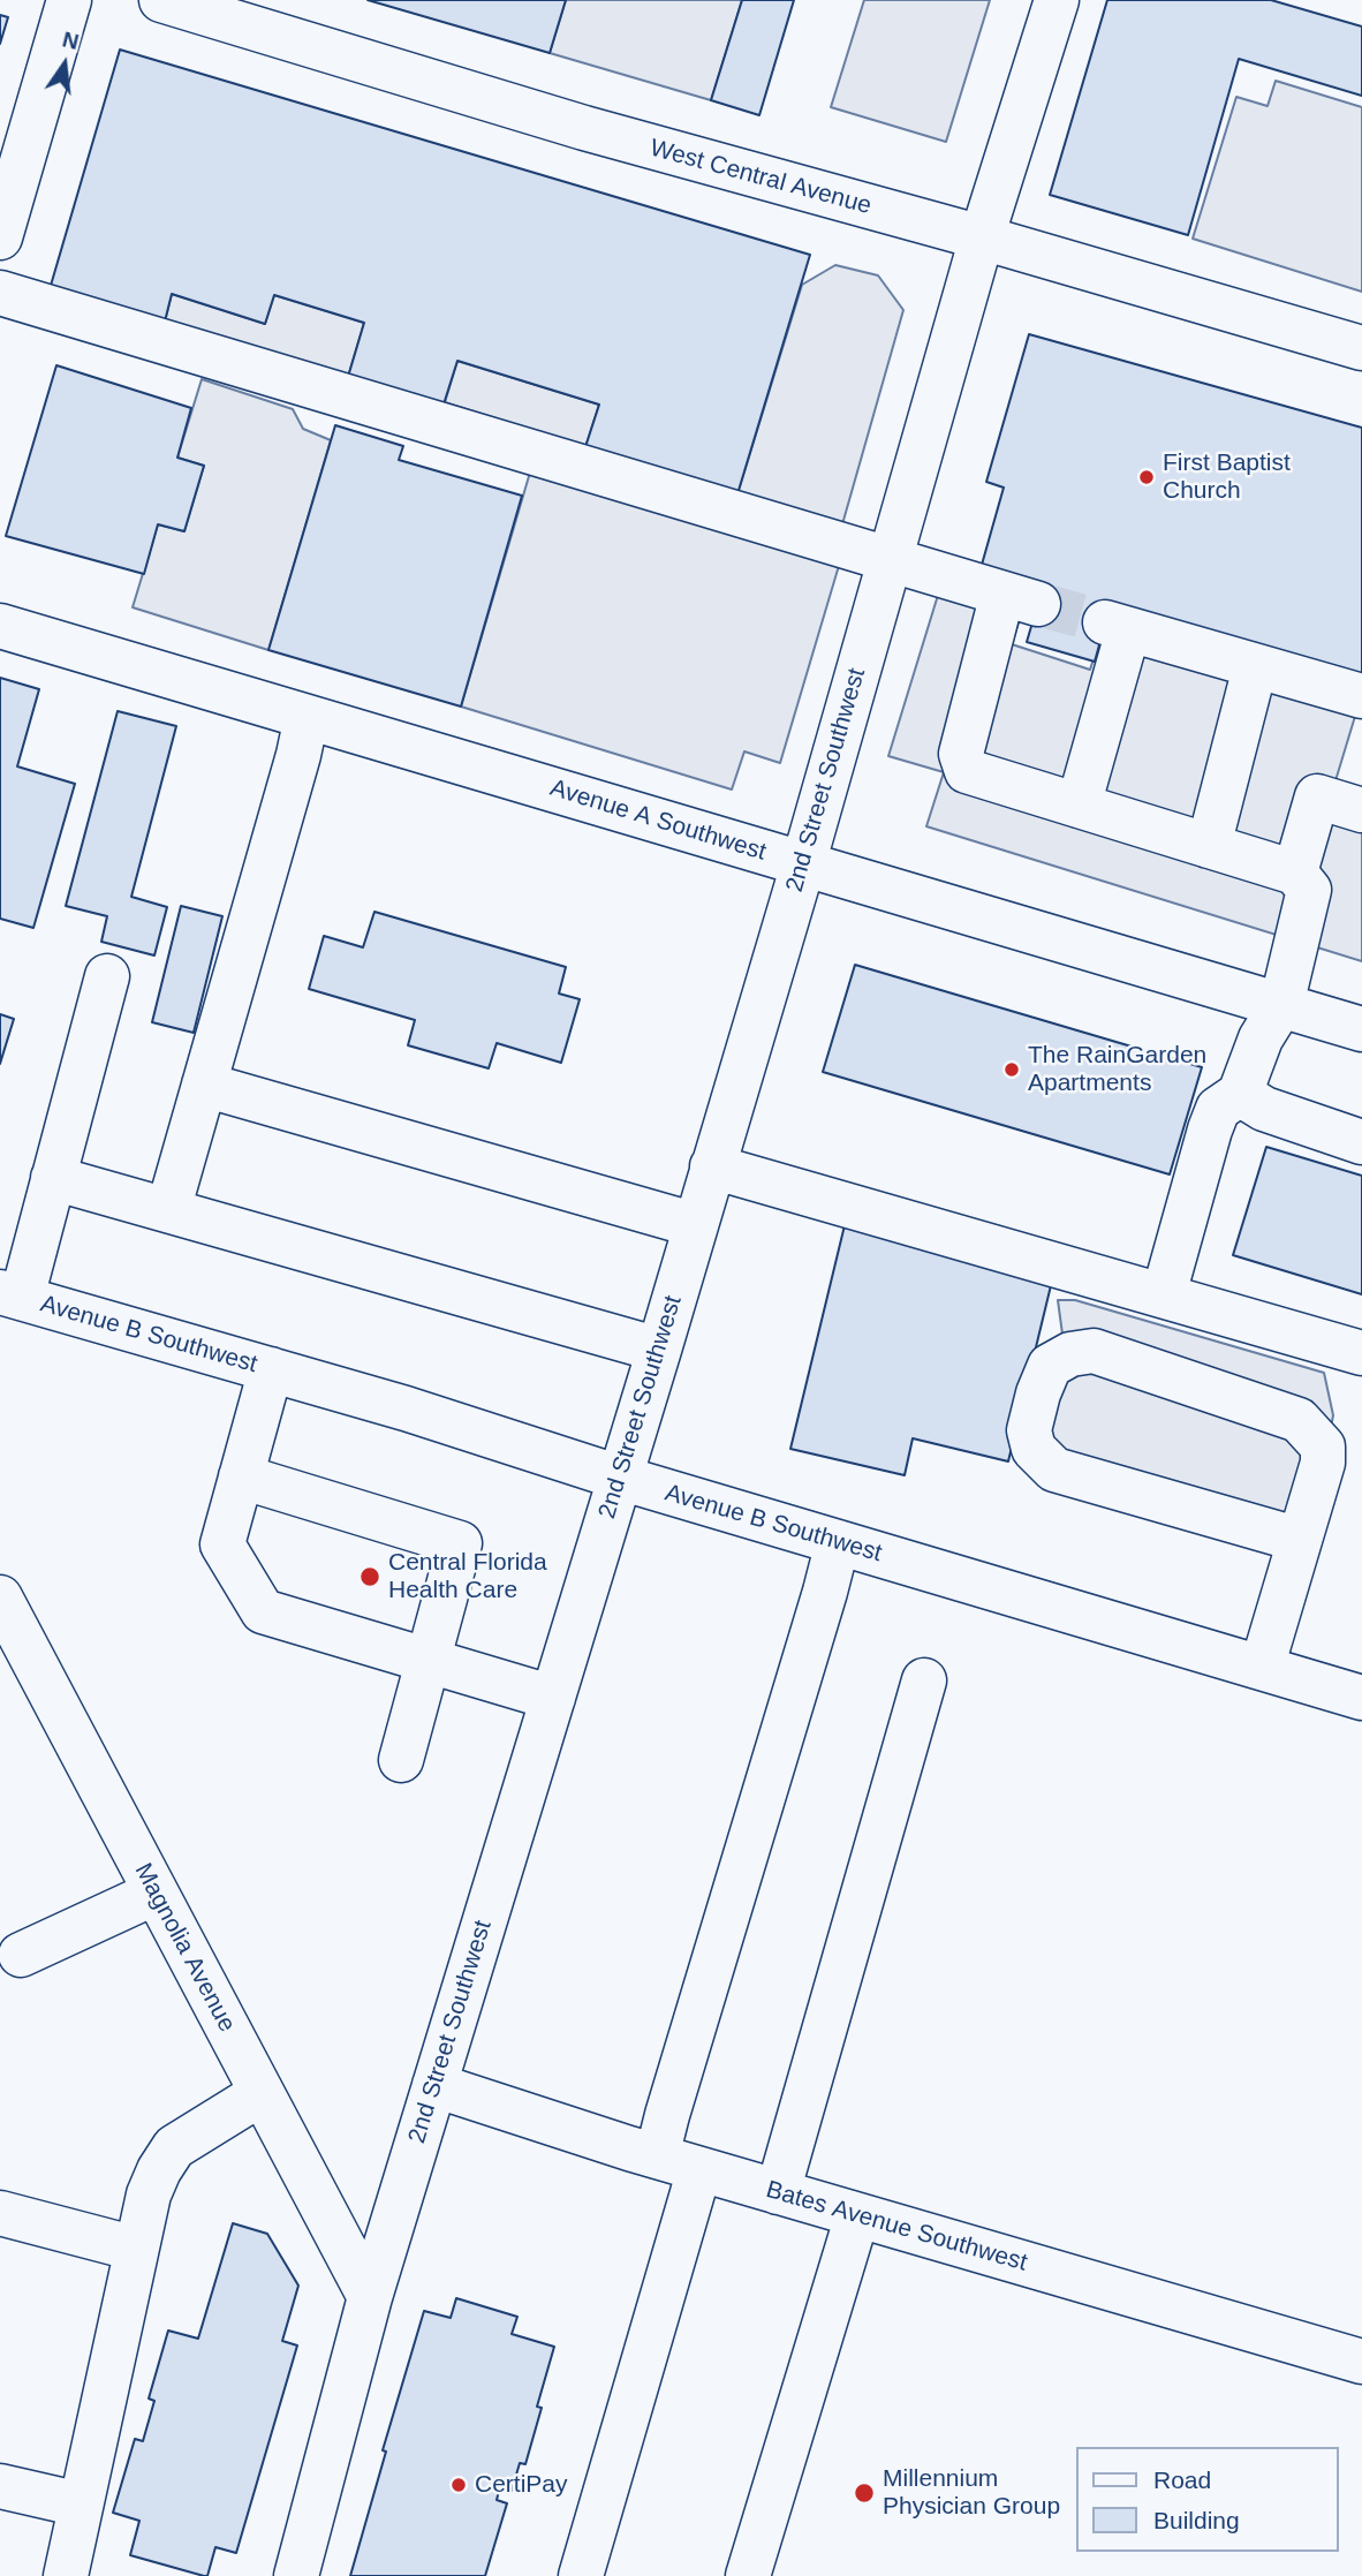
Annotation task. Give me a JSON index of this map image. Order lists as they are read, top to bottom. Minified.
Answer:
{"streets":{"street":["West Central Avenue","2nd Street Southwest","Avenue A Southwest","Avenue B Southwest","Magnolia Avenue","Bates Avenue Southwest"]},"crossings":[["West Central Avenue","2nd Street Southwest"],["2nd Street Southwest","Avenue A Southwest"],["2nd Street Southwest","Avenue B Southwest"],["2nd Street Southwest","Magnolia Avenue"],["2nd Street Southwest","Bates Avenue Southwest"]],"places":["First Baptist Church","The RainGarden Apartments","Central Florida Health Care","CertiPay","Millennium Physician Group"],"legend":["Road","Building"],"north":"top"}
